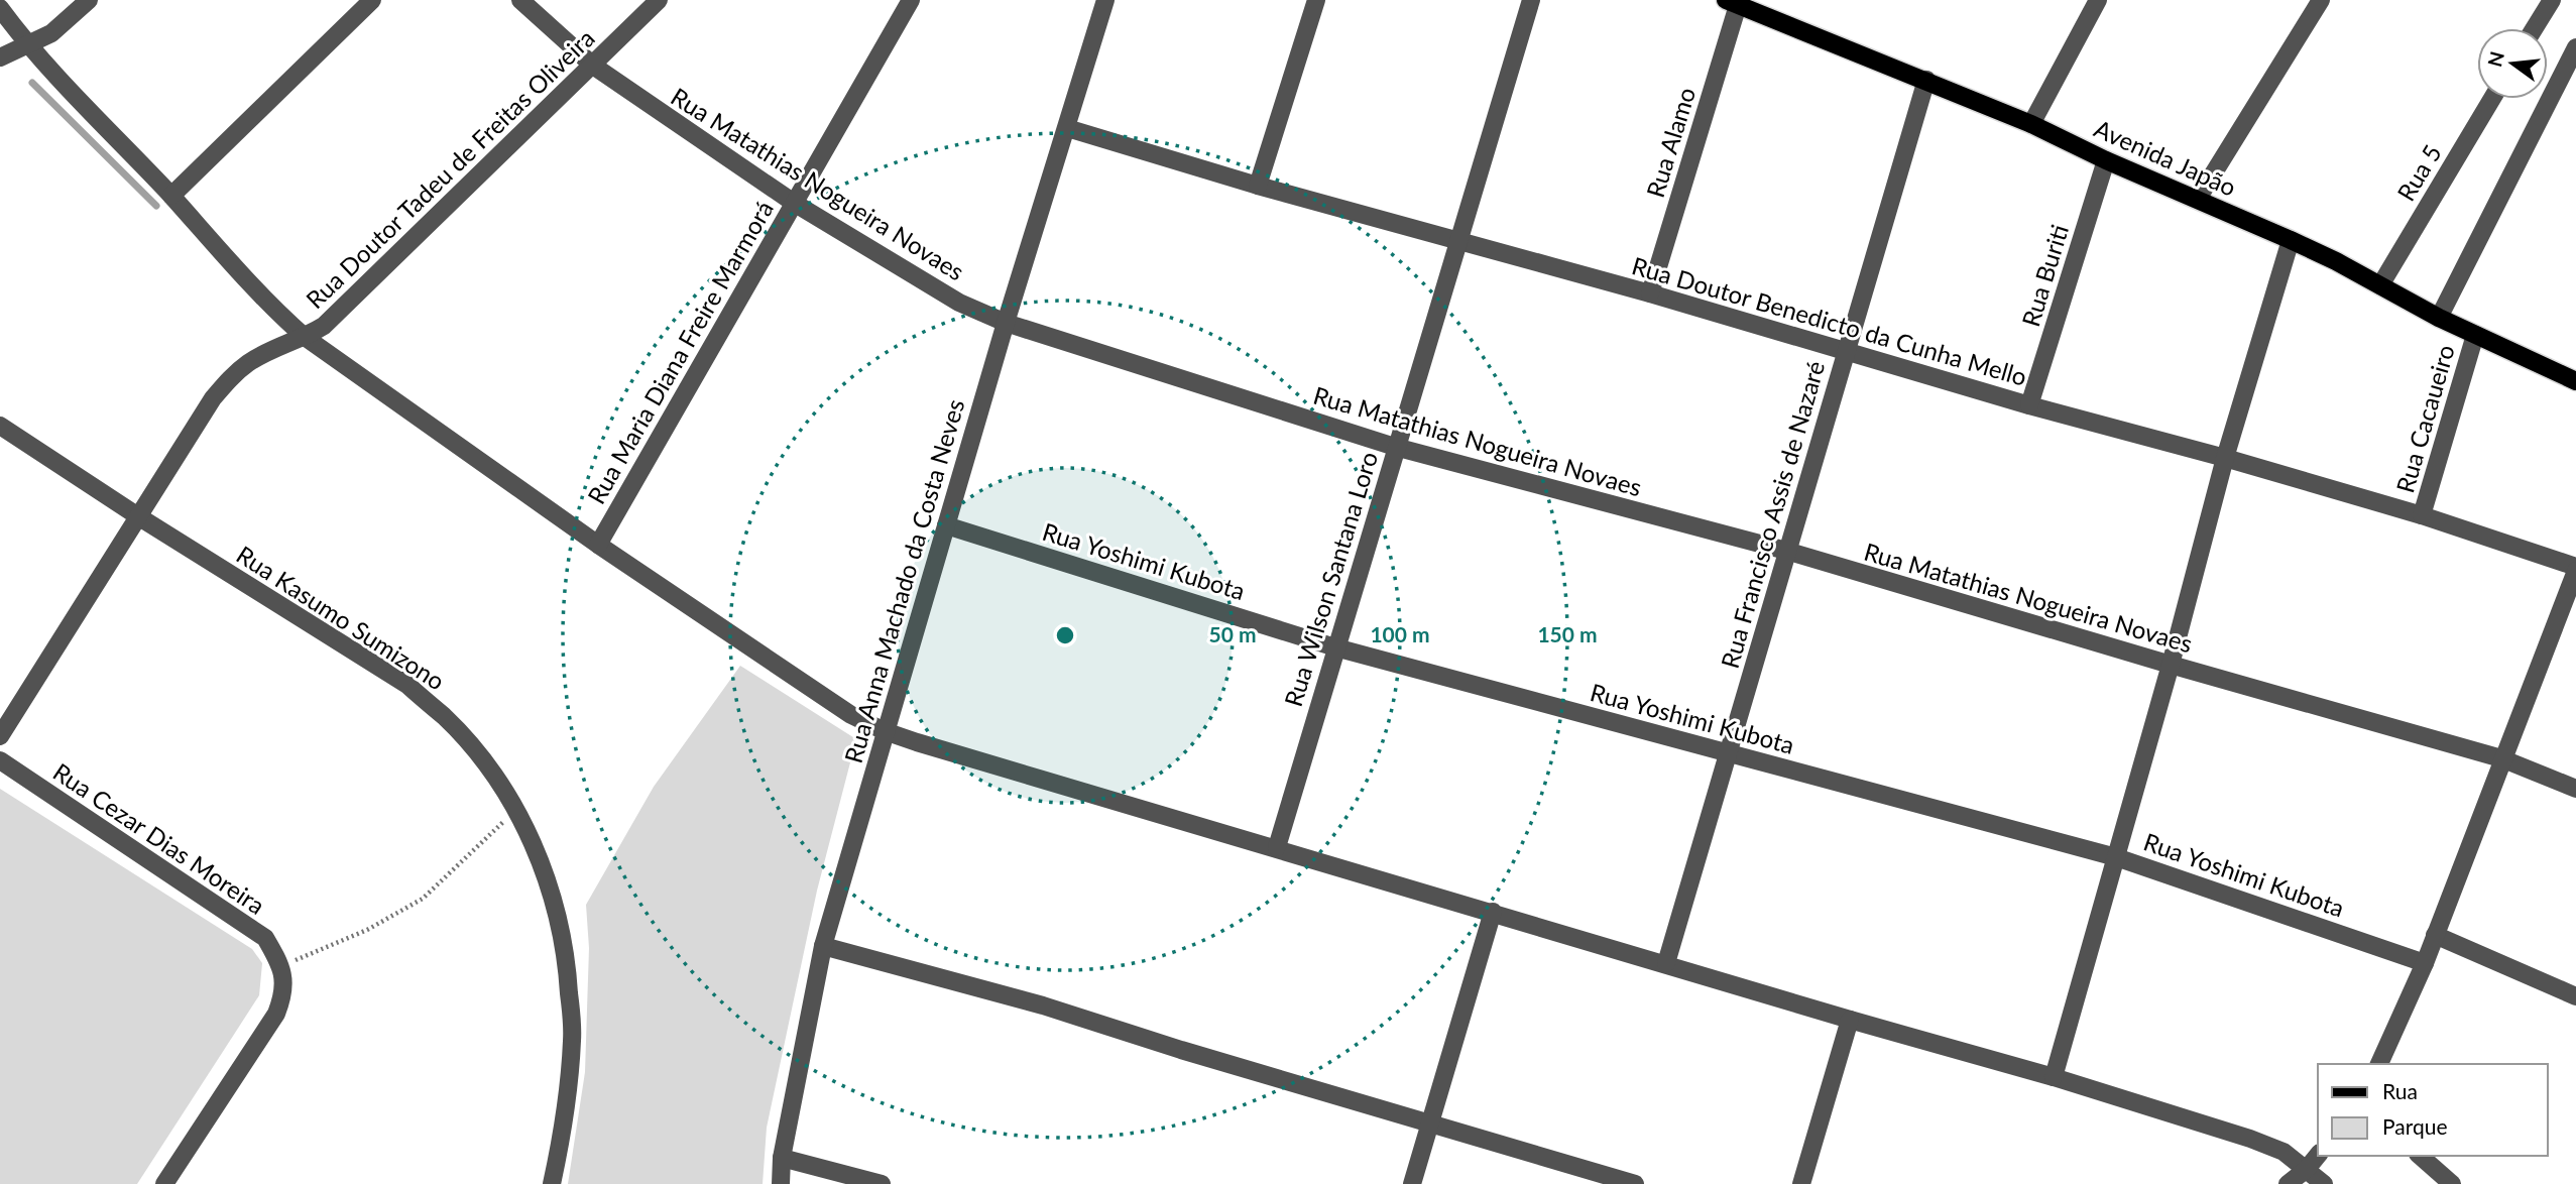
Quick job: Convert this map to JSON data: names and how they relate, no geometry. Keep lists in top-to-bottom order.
{
  "streets": {
    "main road": ["Avenida Japão"],
    "street": [
      "Rua Alamo",
      "Rua Doutor Tadeu de Freitas Oliveira",
      "Rua 5",
      "Rua Matathias Nogueira Novaes",
      "Rua Buriti",
      "Rua Doutor Benedicto da Cunha Mello",
      "Rua Maria Diana Freire Marmorá",
      "Rua Cacaueiro",
      "Rua Francisco Assis de Nazaré",
      "Rua Yoshimi Kubota",
      "Rua Wilson Santana Loro",
      "Rua Anna Machado da Costa Neves",
      "Rua Kasumo Sumizono",
      "Rua Cezar Dias Moreira"
    ]
  },
  "crossings": [
    ["Rua Alamo", "Avenida Japão"],
    ["Rua Alamo", "Rua Doutor Benedicto da Cunha Mello"],
    ["Avenida Japão", "Rua 5"],
    ["Avenida Japão", "Rua Buriti"],
    ["Avenida Japão", "Rua Cacaueiro"],
    ["Avenida Japão", "Rua Francisco Assis de Nazaré"],
    ["Rua Doutor Tadeu de Freitas Oliveira", "Rua Matathias Nogueira Novaes"],
    ["Rua Doutor Tadeu de Freitas Oliveira", "Rua Kasumo Sumizono"],
    ["Rua Matathias Nogueira Novaes", "Rua Maria Diana Freire Marmorá"],
    ["Rua Matathias Nogueira Novaes", "Rua Francisco Assis de Nazaré"],
    ["Rua Matathias Nogueira Novaes", "Rua Wilson Santana Loro"],
    ["Rua Matathias Nogueira Novaes", "Rua Anna Machado da Costa Neves"],
    ["Rua Buriti", "Rua Doutor Benedicto da Cunha Mello"],
    ["Rua Doutor Benedicto da Cunha Mello", "Rua Cacaueiro"],
    ["Rua Doutor Benedicto da Cunha Mello", "Rua Francisco Assis de Nazaré"],
    ["Rua Doutor Benedicto da Cunha Mello", "Rua Wilson Santana Loro"],
    ["Rua Doutor Benedicto da Cunha Mello", "Rua Anna Machado da Costa Neves"],
    ["Rua Francisco Assis de Nazaré", "Rua Yoshimi Kubota"],
    ["Rua Yoshimi Kubota", "Rua Wilson Santana Loro"],
    ["Rua Yoshimi Kubota", "Rua Anna Machado da Costa Neves"]
  ],
  "legend": ["Rua", "Parque"],
  "north": "left",
  "rings": ["50 m", "100 m", "150 m"]
}
